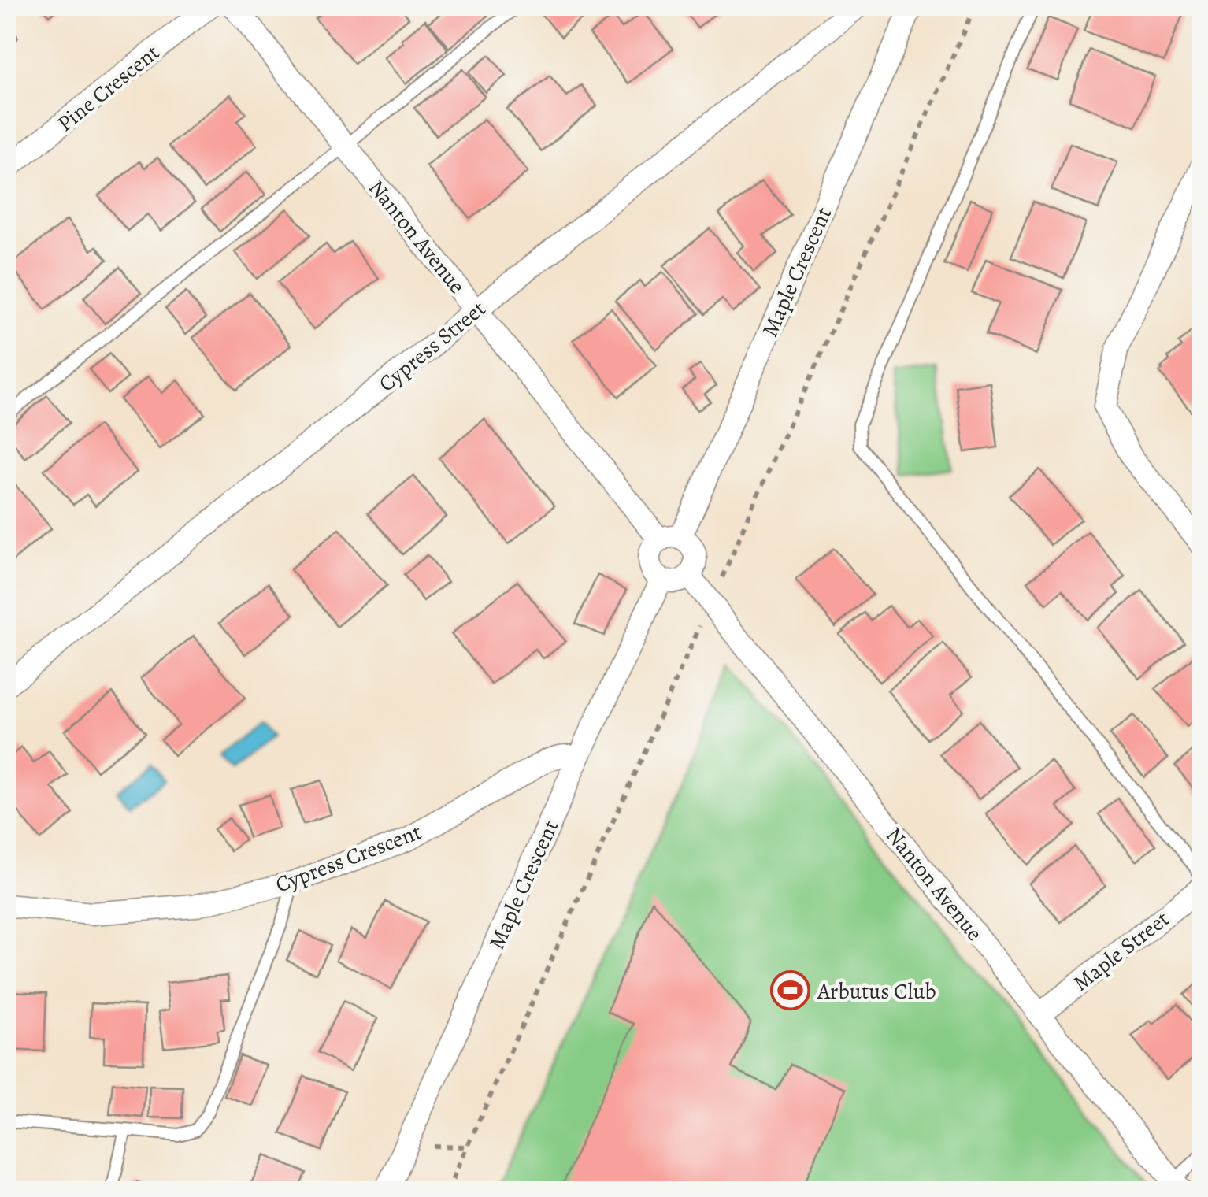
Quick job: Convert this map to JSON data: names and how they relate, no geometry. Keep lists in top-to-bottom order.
{
  "streets": {
    "street": [
      "Pine Crescent",
      "Nanton Avenue",
      "Maple Crescent",
      "Cypress Street",
      "Cypress Crescent",
      "Maple Street"
    ]
  },
  "crossings": [
    ["Nanton Avenue", "Maple Crescent"],
    ["Nanton Avenue", "Cypress Street"],
    ["Nanton Avenue", "Maple Street"],
    ["Maple Crescent", "Cypress Crescent"]
  ],
  "places": {
    "sports": ["Arbutus Club"]
  }
}
